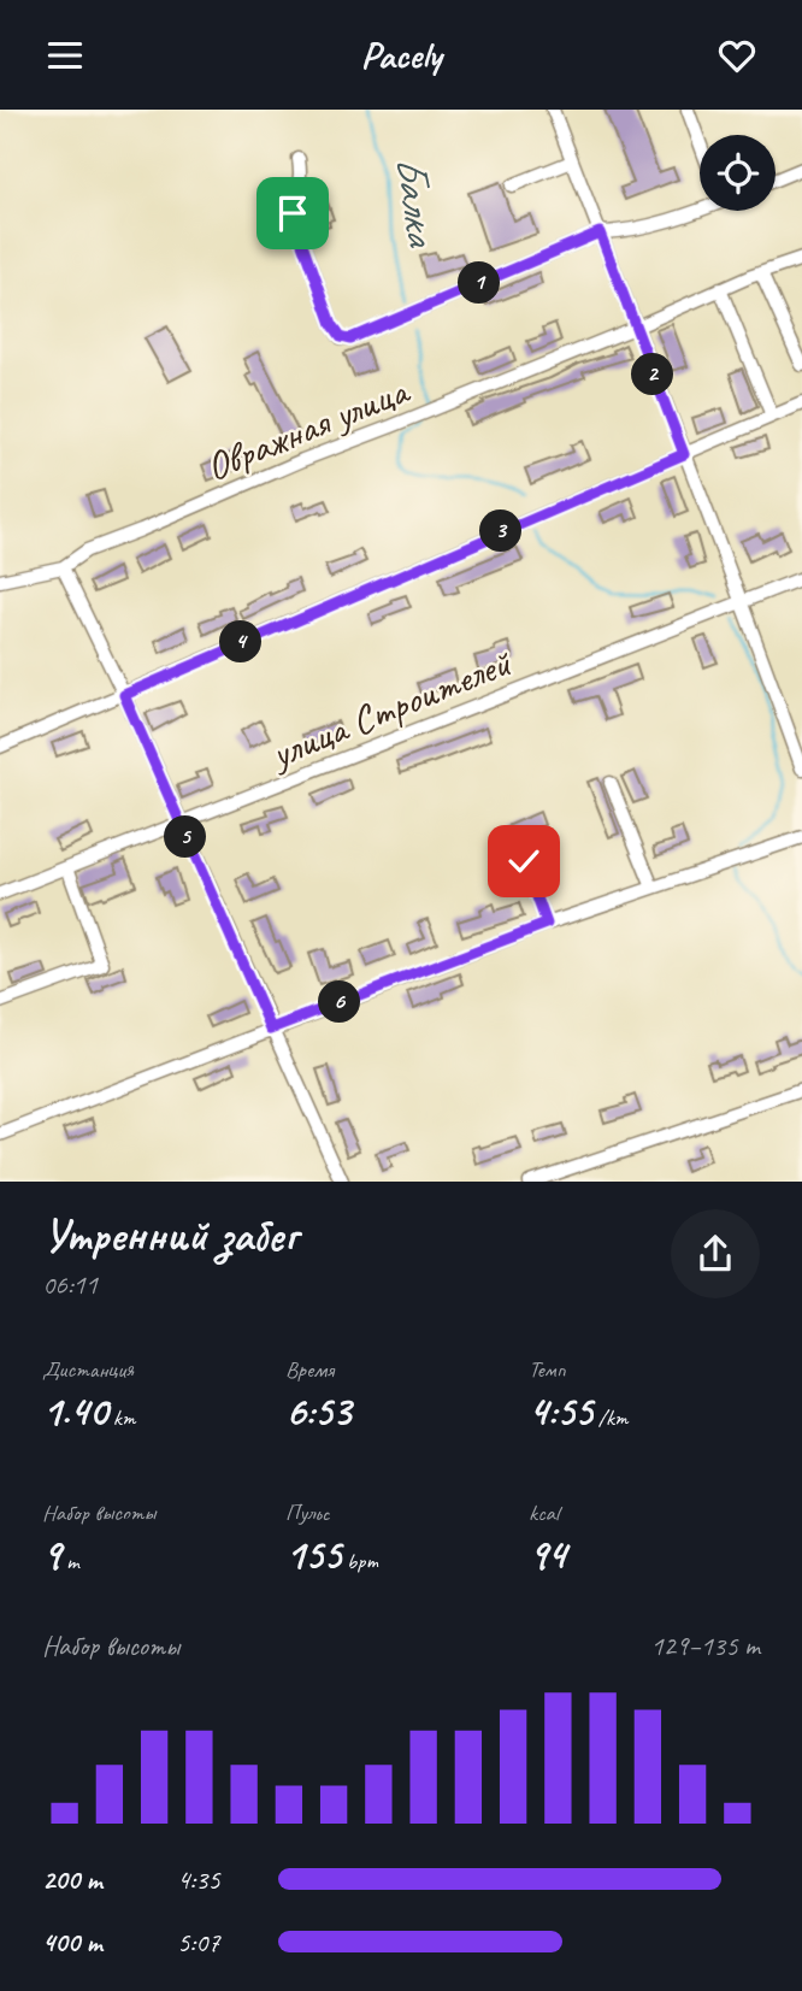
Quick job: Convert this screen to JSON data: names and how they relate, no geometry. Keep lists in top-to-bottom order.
{
  "streets": {
    "street": ["Овражная улица", "улица Строителей"]
  },
  "water": ["Балка"],
  "page": {
    "header": "Pacely",
    "pins": [
      "1",
      "2",
      "3",
      "4",
      "5",
      "6"
    ],
    "heading": ["Утренний забег", "06:11"],
    "stats": [
      ["Дистанция", "1.40 km"],
      ["Время", "6:53"],
      ["Темп", "4:55 /km"],
      ["Набор высоты", "9 m"],
      ["Пульс", "155 bpm"],
      ["kcal", "94"]
    ],
    "chart": ["Набор высоты", "129–135 m"],
    "list": [
      {
        "name": "200 m",
        "note": "4:35"
      },
      {
        "name": "400 m",
        "note": "5:07"
      }
    ]
  }
}
